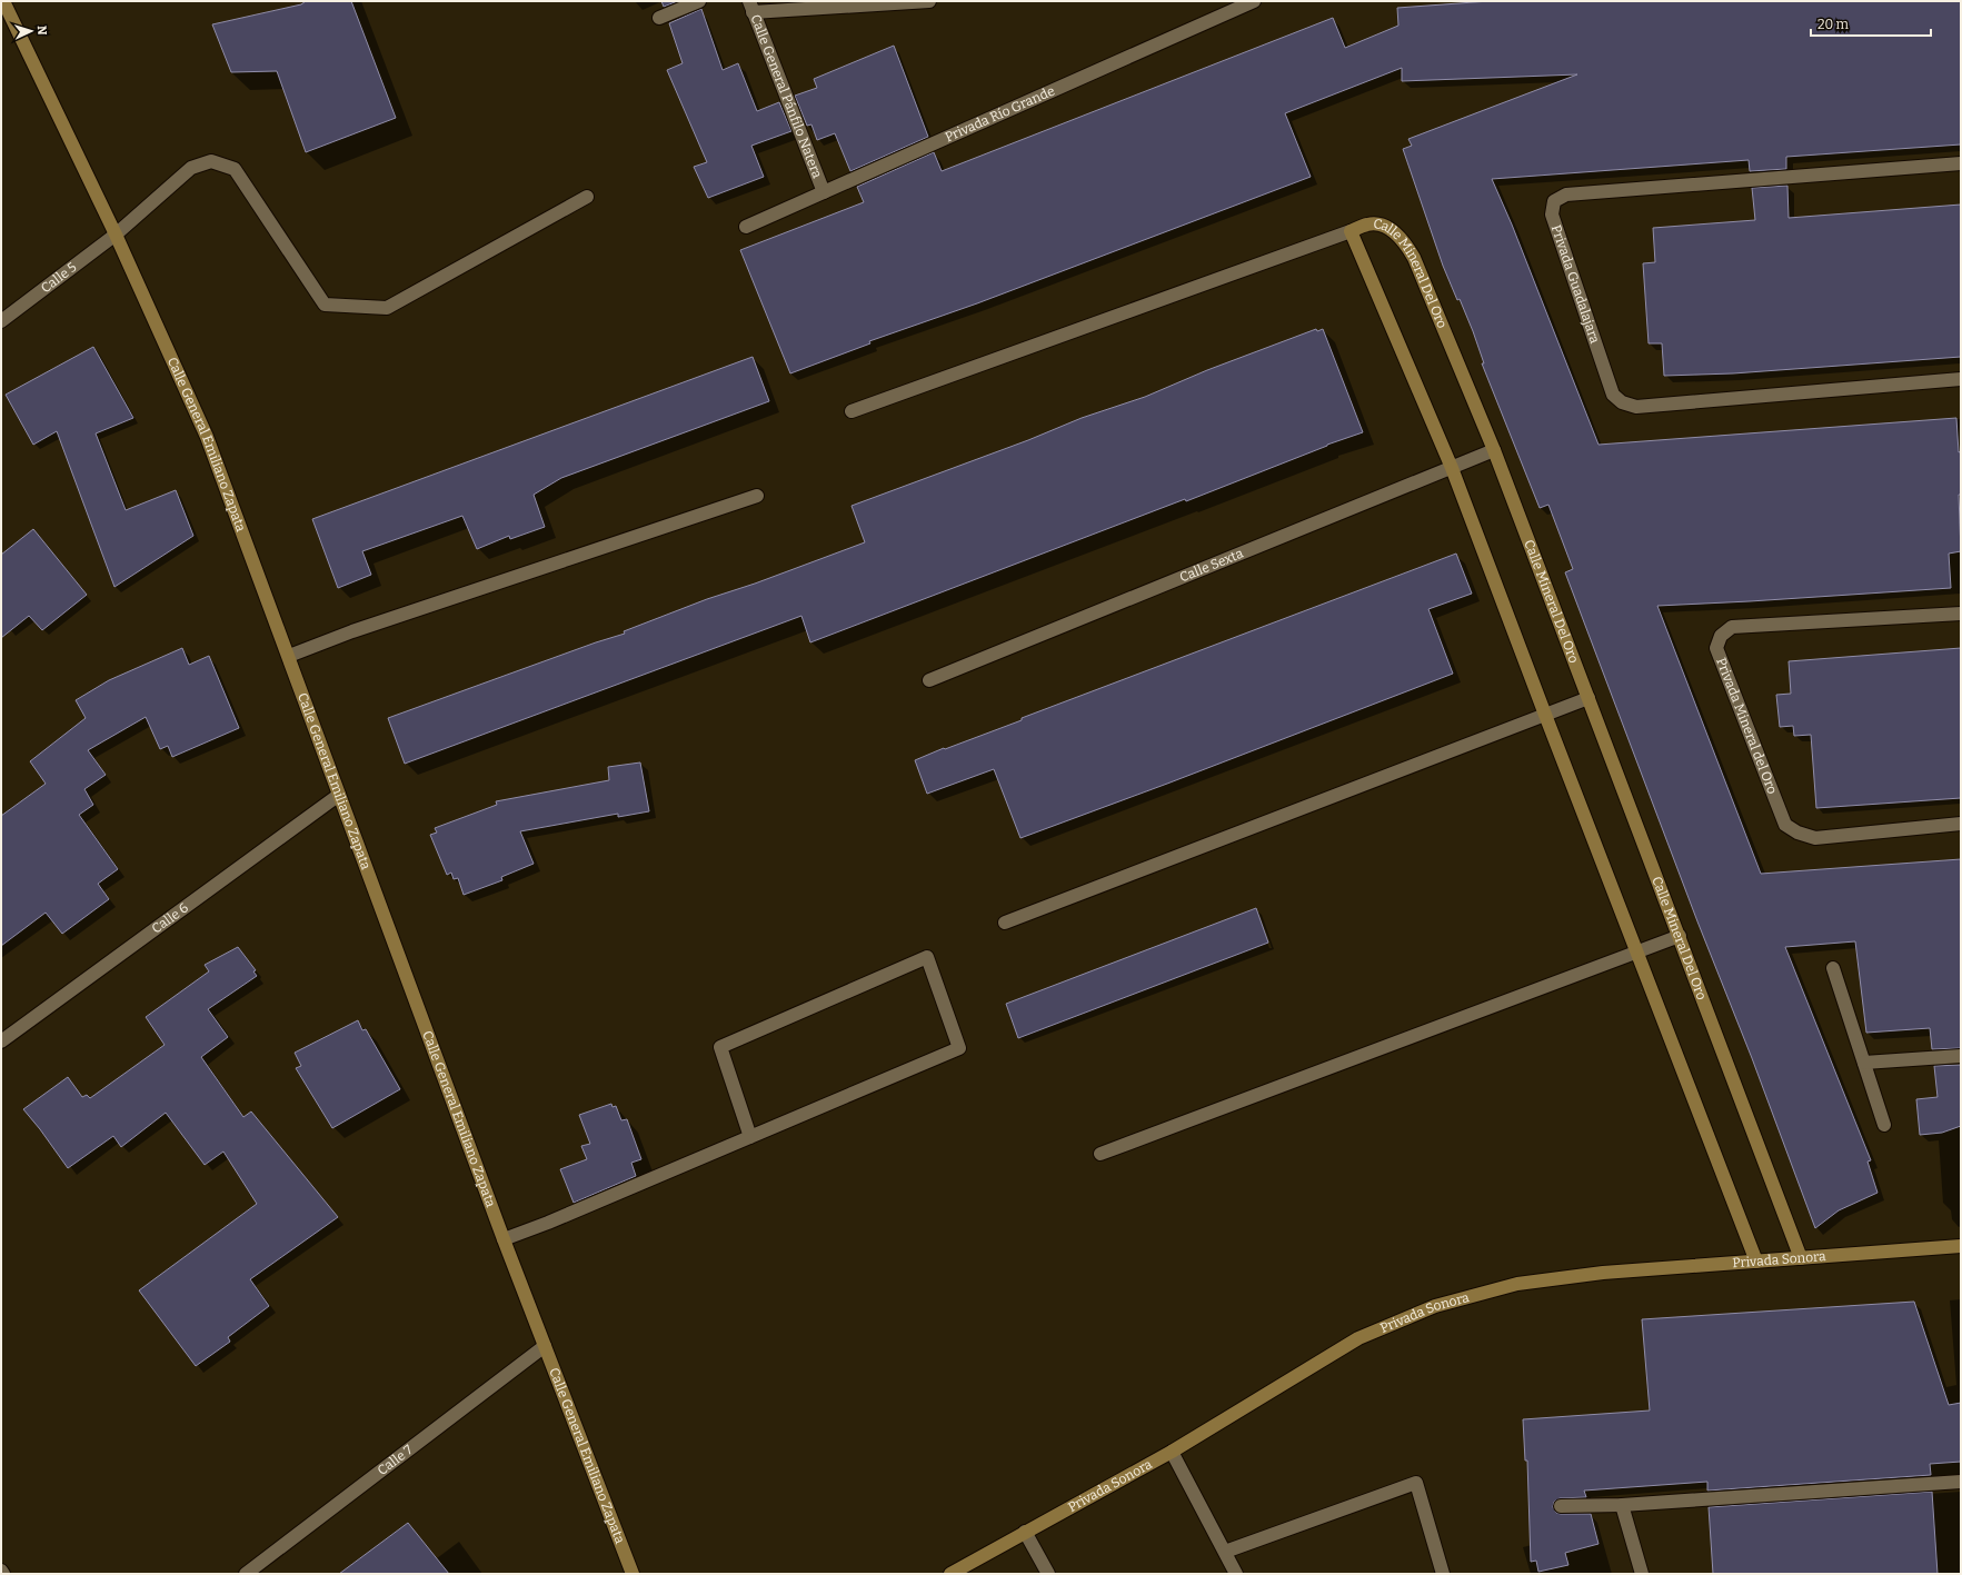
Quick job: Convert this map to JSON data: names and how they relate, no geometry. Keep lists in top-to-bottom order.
{
  "streets": {
    "street": [
      "Calle General Pánfilo Natera",
      "Privada Río Grande",
      "Calle 5",
      "Calle Mineral Del Oro",
      "Privada Guadalajara",
      "Calle General Emiliano Zapata",
      "Calle Sexta",
      "Privada Mineral del Oro",
      "Calle 6",
      "Privada Sonora",
      "Calle 7"
    ]
  },
  "crossings": [
    ["Calle General Pánfilo Natera", "Privada Río Grande"],
    ["Calle 5", "Calle General Emiliano Zapata"],
    ["Calle Mineral Del Oro", "Calle Sexta"],
    ["Calle Mineral Del Oro", "Privada Sonora"],
    ["Calle General Emiliano Zapata", "Calle 6"],
    ["Calle General Emiliano Zapata", "Calle 7"]
  ],
  "scale_bar": "20 m",
  "north": "right"
}
